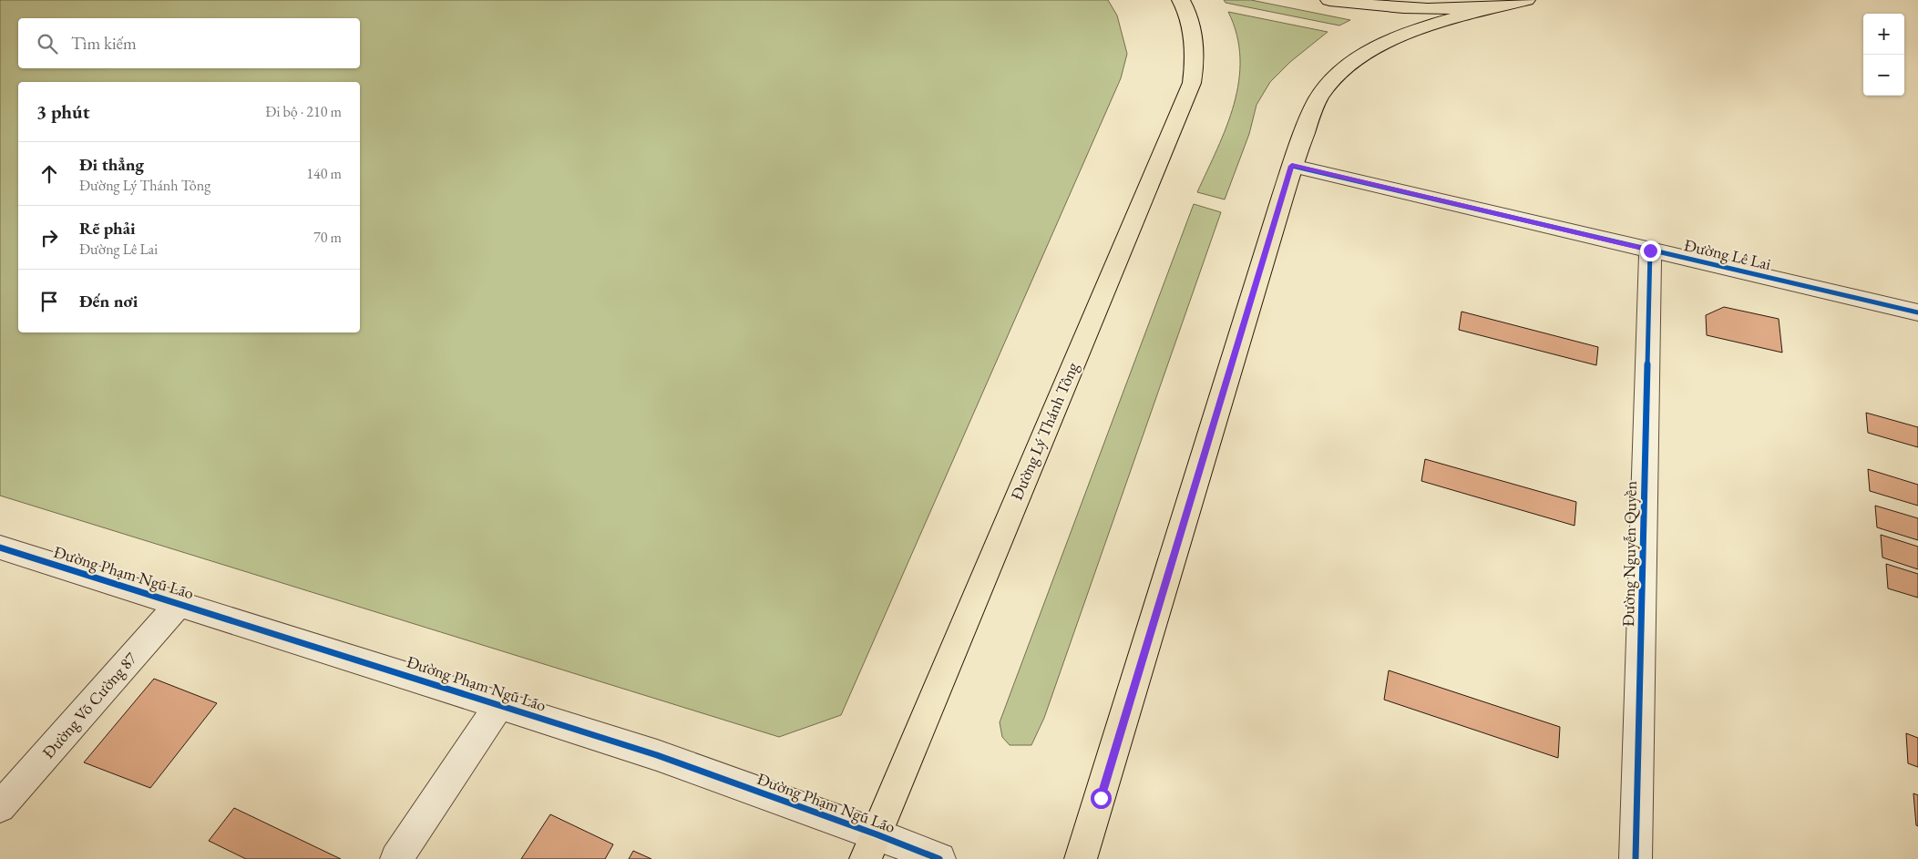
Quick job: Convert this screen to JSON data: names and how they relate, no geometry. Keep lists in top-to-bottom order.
{
  "streets": {
    "main road": ["Đường Lý Thánh Tông"],
    "street": [
      "Đường Lê Lai",
      "Đường Nguyễn Quyền",
      "Đường Phạm Ngũ Lão",
      "Đường Võ Cường 87"
    ]
  },
  "crossings": [
    ["Đường Lê Lai", "Đường Nguyễn Quyền"],
    ["Đường Lý Thánh Tông", "Đường Phạm Ngũ Lão"],
    ["Đường Phạm Ngũ Lão", "Đường Võ Cường 87"]
  ],
  "page": {
    "map_buttons": ["+", "−"],
    "search": "Tìm kiếm",
    "heading": ["3 phút", "Đi bộ · 210 m"],
    "list": [
      ["Đi thẳng", "Đường Lý Thánh Tông", "140 m"],
      ["Rẽ phải", "Đường Lê Lai", "70 m"],
      "Đến nơi"
    ]
  }
}
